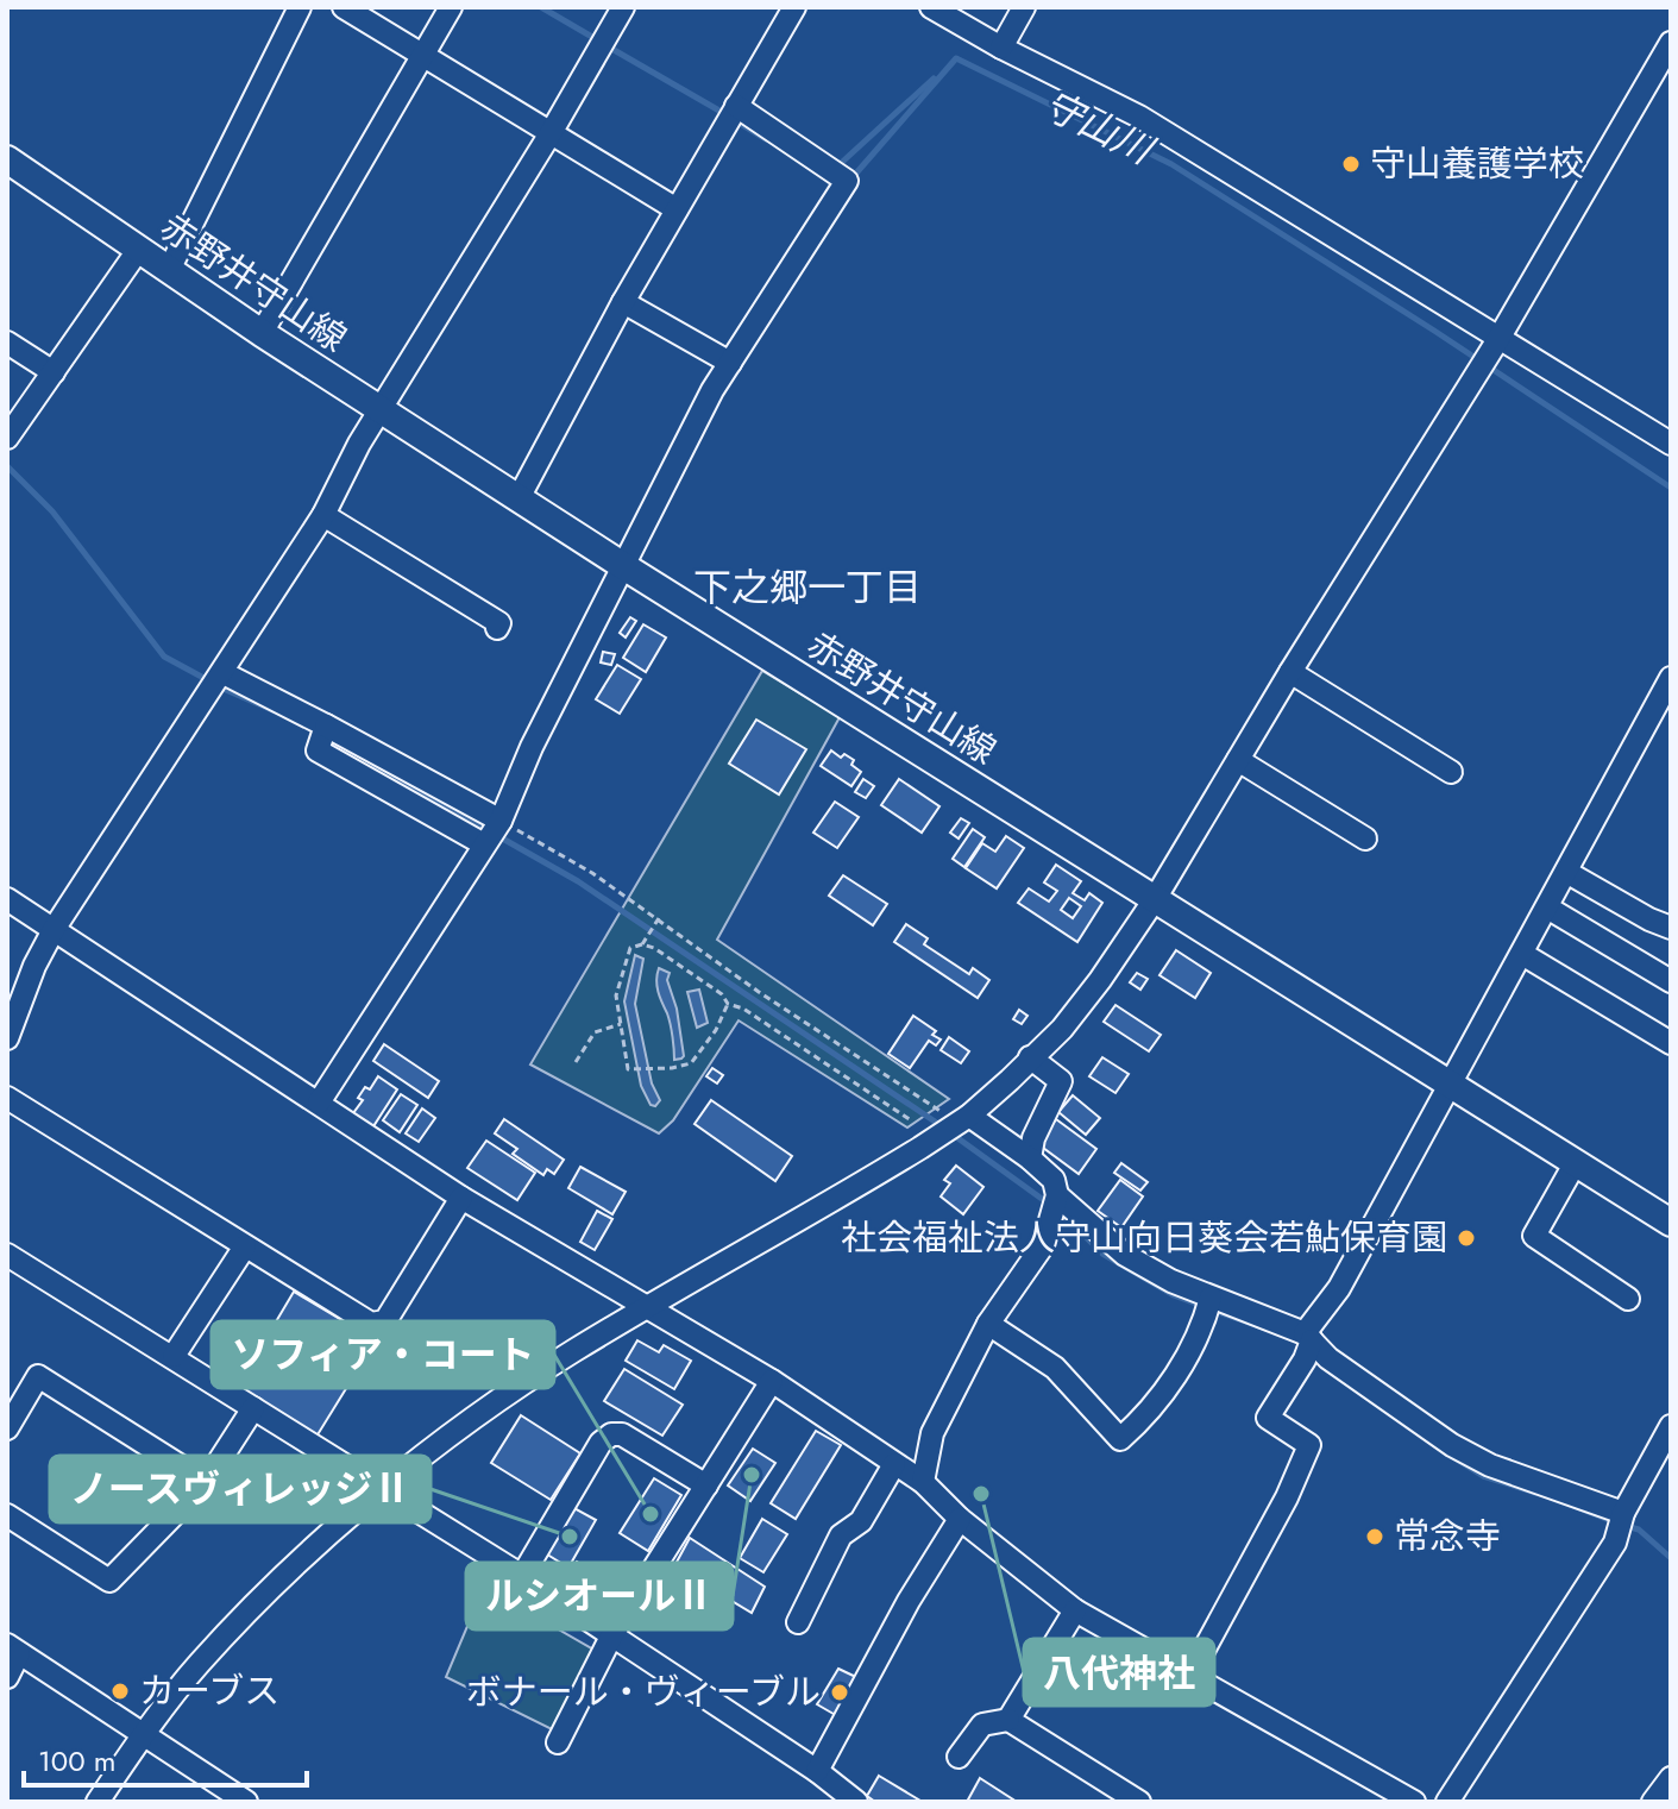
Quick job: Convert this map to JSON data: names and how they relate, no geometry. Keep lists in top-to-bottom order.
{
  "streets": {
    "main road": ["赤野井守山線"]
  },
  "districts": ["下之郷一丁目"],
  "water": ["守山川"],
  "places": [
    "守山養護学校",
    "社会福祉法人守山向日葵会若鮎保育園",
    "ルシオールⅡ",
    "八代神社",
    "ソフィア・コート",
    "ノースヴィレッジⅡ",
    "常念寺",
    "カーブス",
    "ボナール・ヴィーブル"
  ],
  "scale_bar": "100 m"
}
